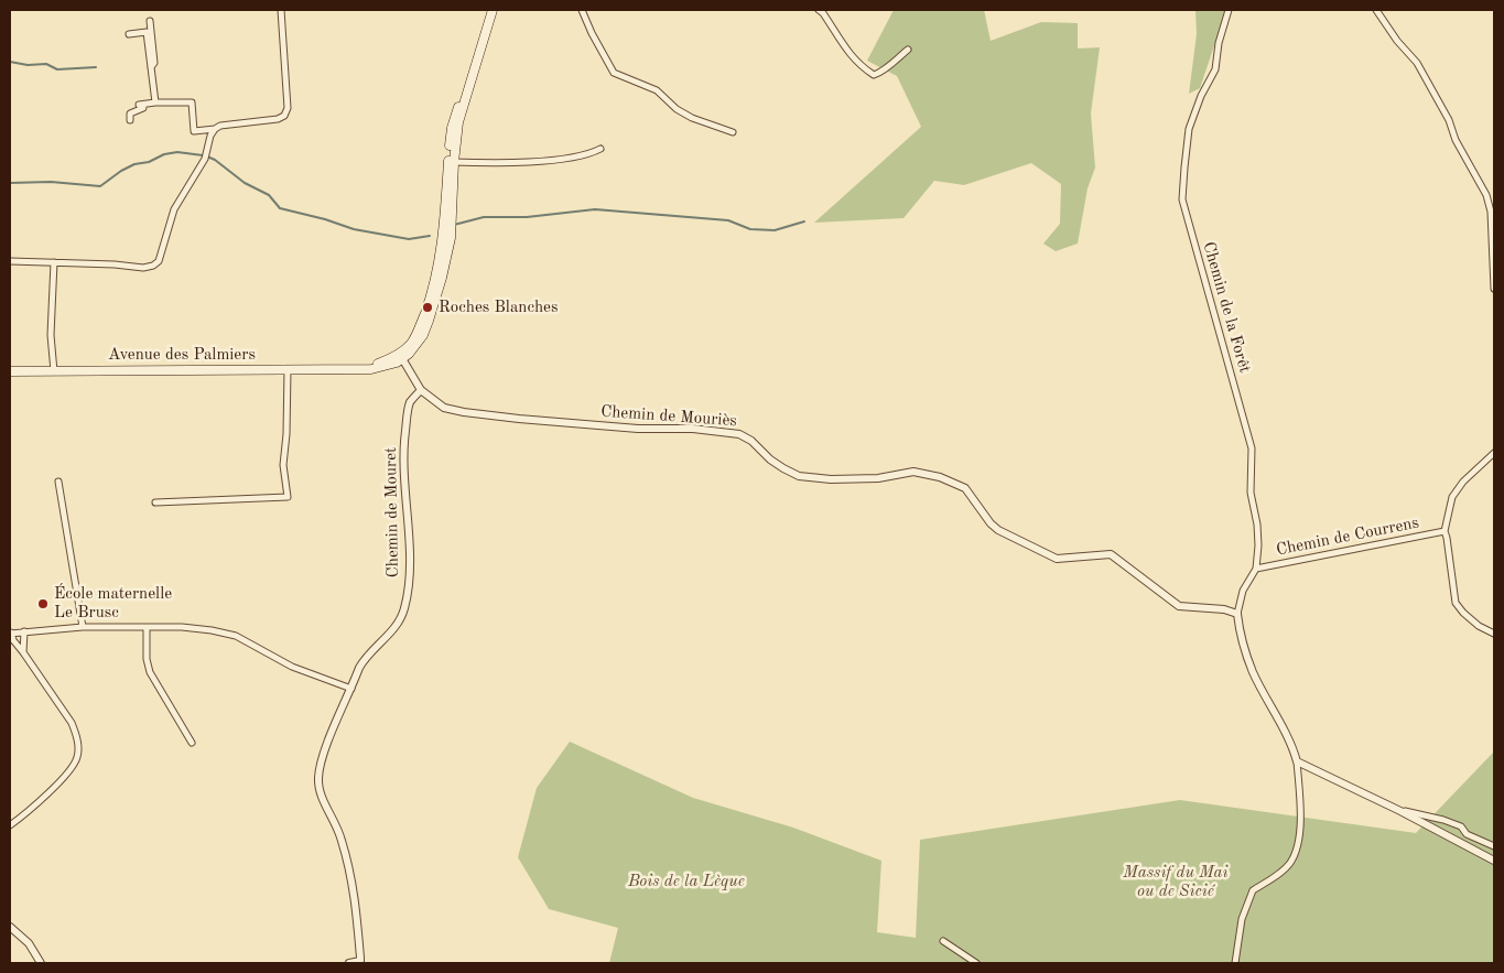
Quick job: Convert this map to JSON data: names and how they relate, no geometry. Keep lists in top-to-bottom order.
{
  "streets": {
    "main road": ["Avenue des Palmiers"],
    "street": [
      "Chemin de la Forêt",
      "Chemin de Mouriès",
      "Chemin de Mouret",
      "Chemin de Courrens"
    ]
  },
  "crossings": [
    ["Chemin de la Forêt", "Chemin de Mouriès"],
    ["Chemin de la Forêt", "Chemin de Courrens"],
    ["Avenue des Palmiers", "Chemin de Mouriès"],
    ["Chemin de Mouriès", "Chemin de Mouret"]
  ],
  "parks": ["Massif du Mai ou de Sicié", "Bois de la Lèque"],
  "places": ["Roches Blanches", "École maternelle Le Brusc"]
}
